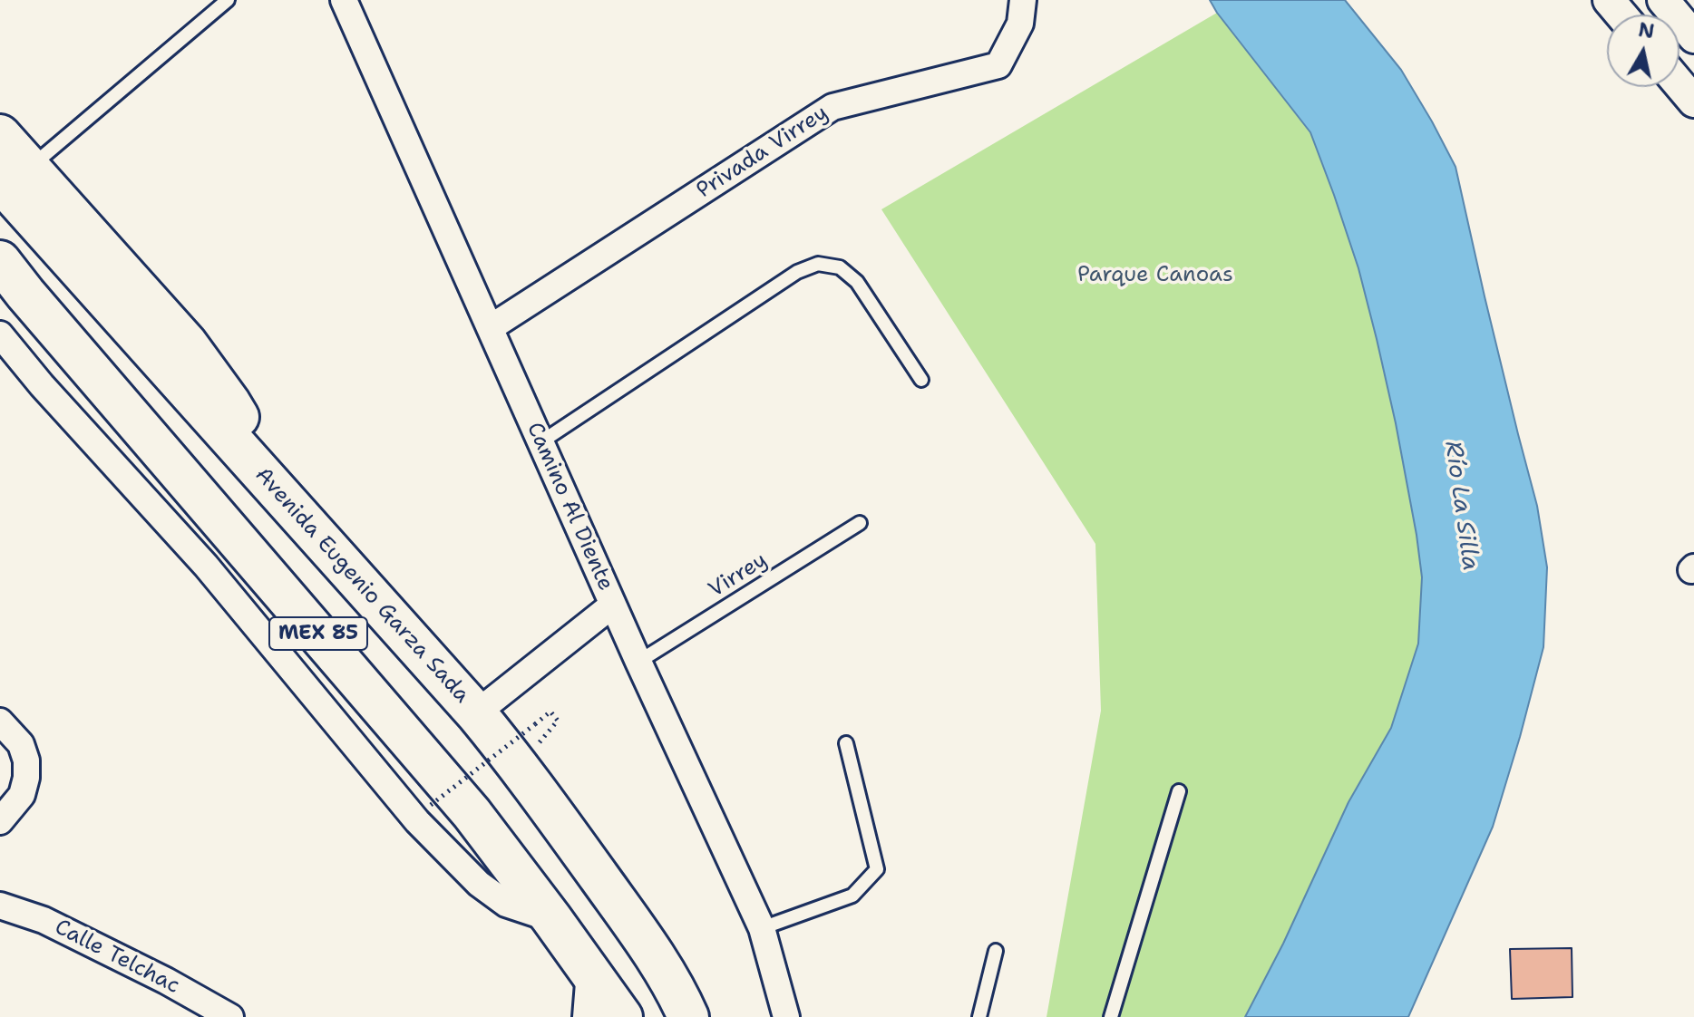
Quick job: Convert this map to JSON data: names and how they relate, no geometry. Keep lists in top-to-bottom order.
{
  "streets": {
    "highway": ["Avenida Eugenio Garza Sada", "MEX 85"],
    "street": ["Privada Virrey", "Camino Al Diente", "Calle Telchac"],
    "lane": ["Virrey"]
  },
  "crossings": [
    ["Privada Virrey", "Camino Al Diente"],
    ["Camino Al Diente", "Virrey"]
  ],
  "water": ["Río La Silla"],
  "parks": ["Parque Canoas"],
  "north": "top"
}
